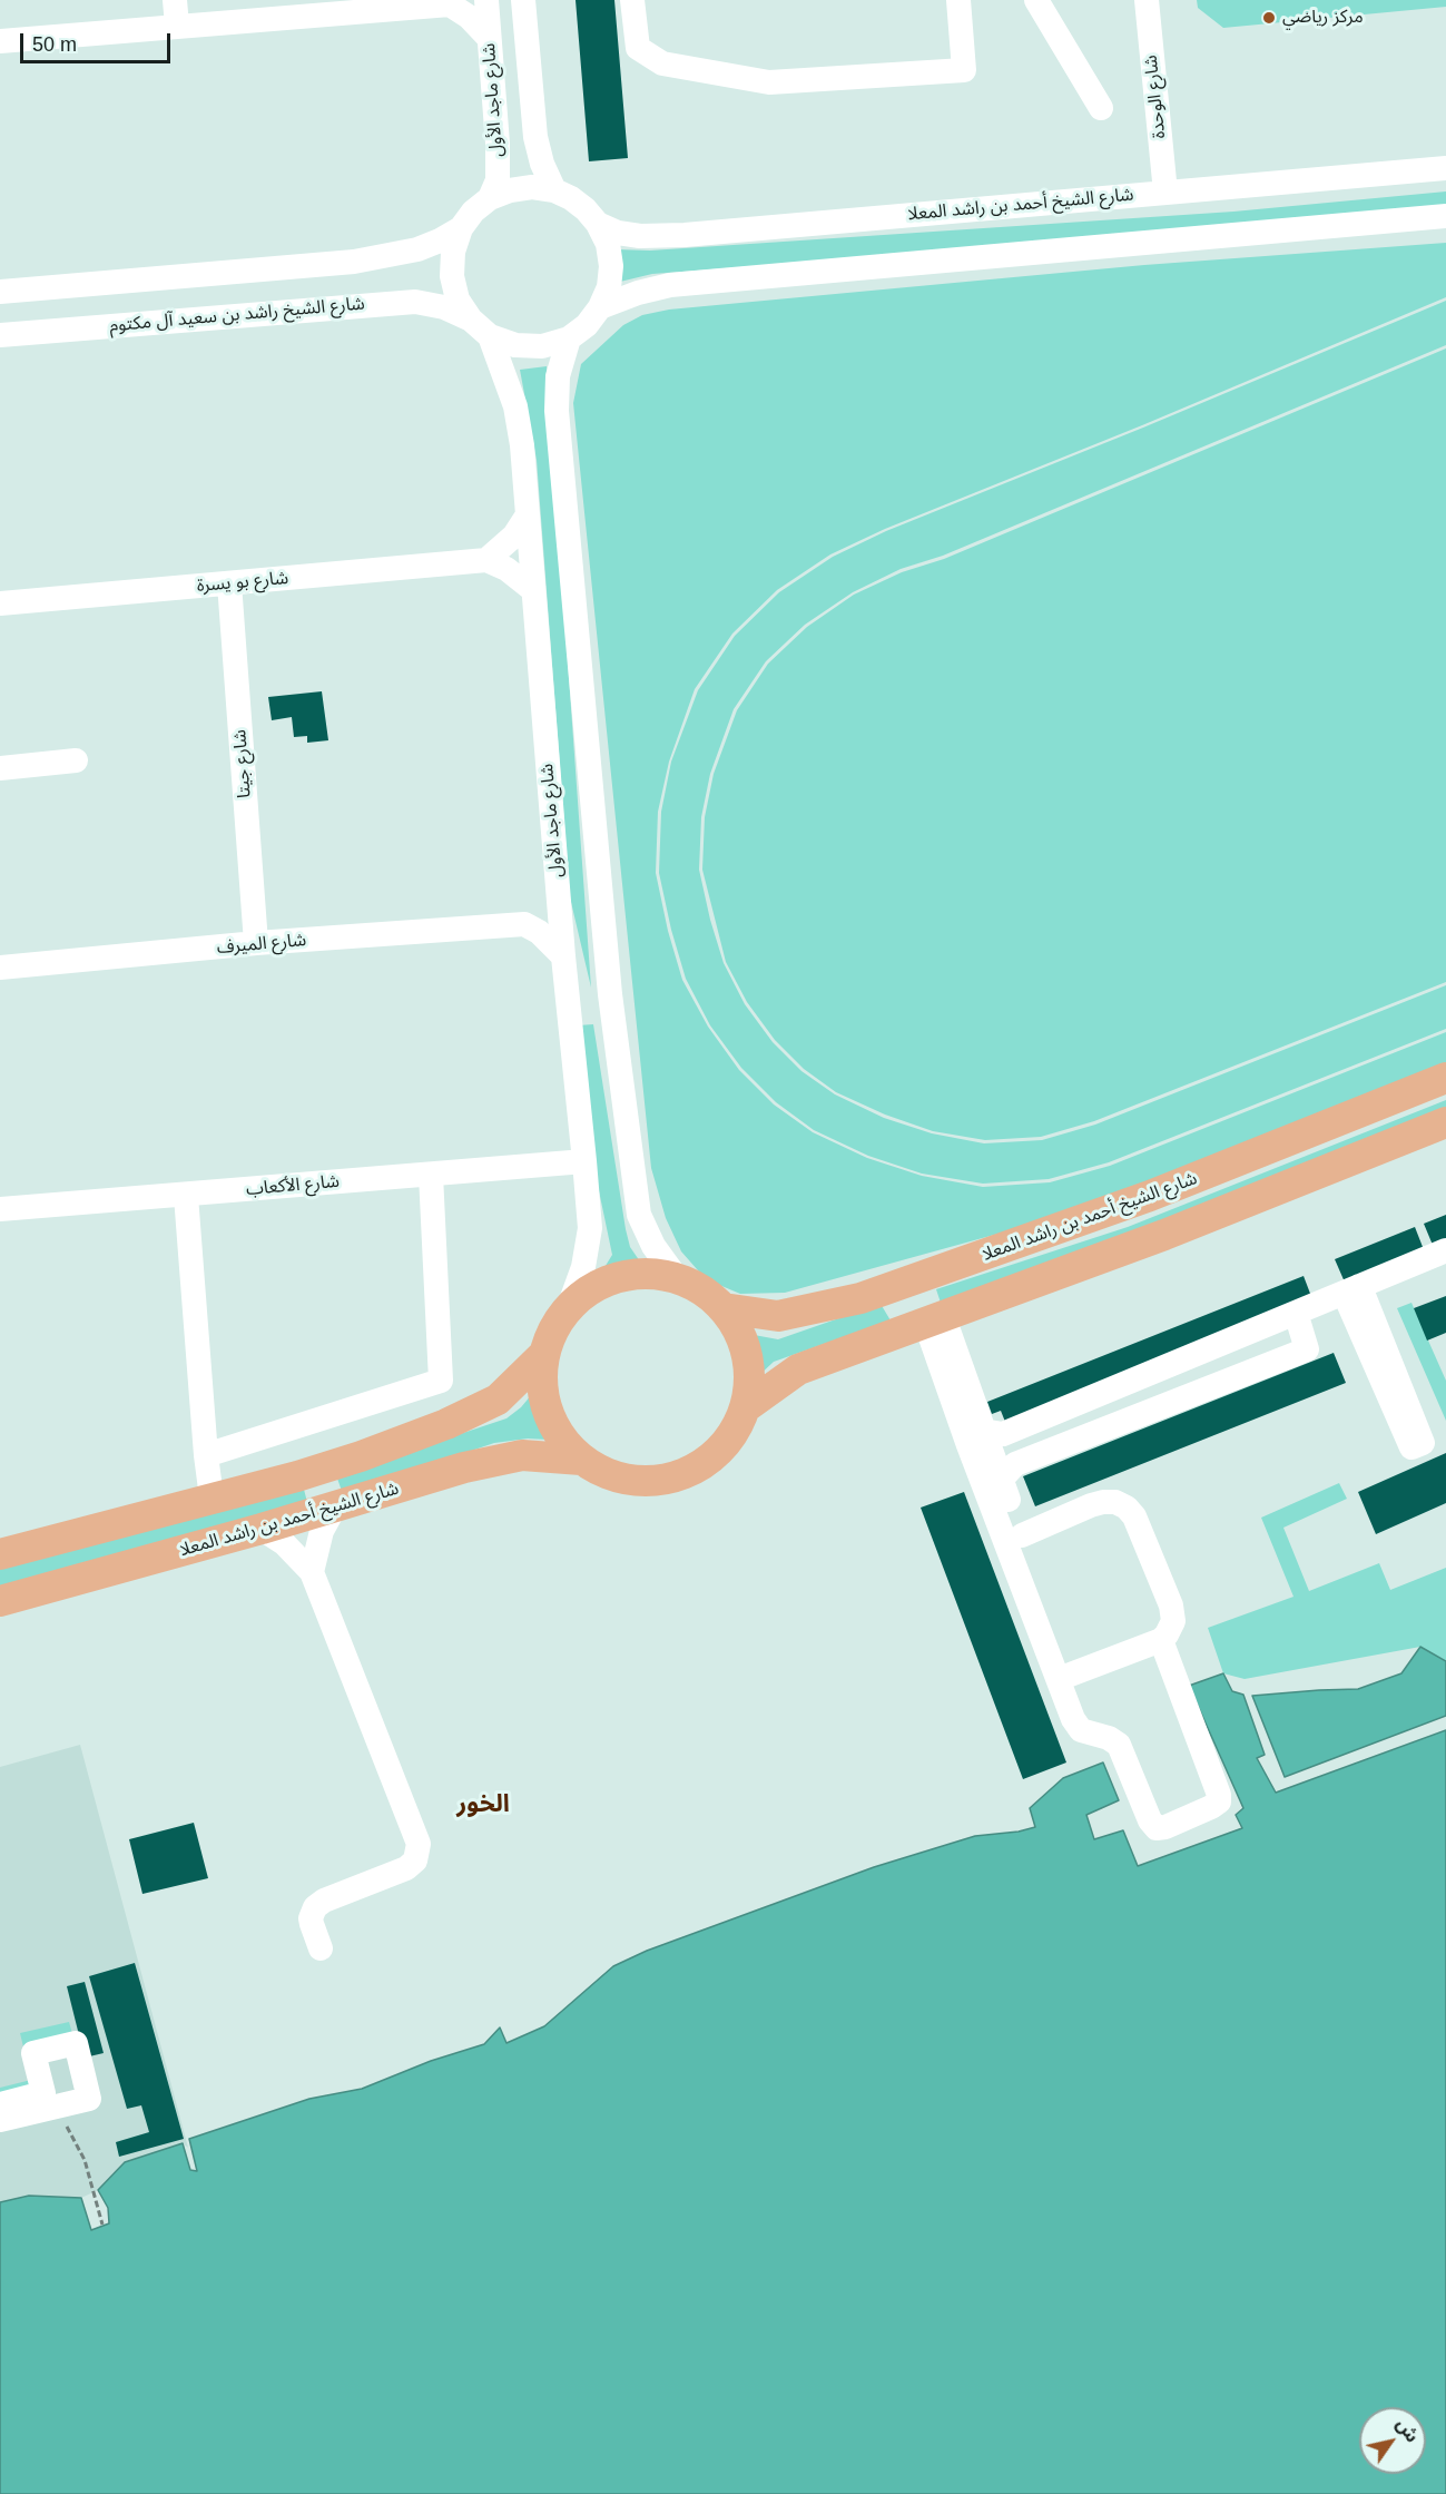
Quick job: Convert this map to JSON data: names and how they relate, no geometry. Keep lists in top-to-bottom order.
{
  "streets": {
    "main road": ["شارع الشيخ أحمد بن راشد المعلا"],
    "street": [
      "شارع الوحدة",
      "شارع ماجد الأول",
      "شارع الشيخ راشد بن سعيد آل مكتوم",
      "شارع بو يسرة",
      "شارع جيتا",
      "شارع الميرف",
      "شارع الأكعاب"
    ]
  },
  "crossings": [
    ["شارع الوحدة", "شارع الشيخ أحمد بن راشد المعلا"],
    ["شارع ماجد الأول", "شارع الشيخ أحمد بن راشد المعلا"],
    ["شارع ماجد الأول", "شارع الشيخ راشد بن سعيد آل مكتوم"],
    ["شارع ماجد الأول", "شارع الأكعاب"],
    ["شارع الشيخ أحمد بن راشد المعلا", "شارع الشيخ راشد بن سعيد آل مكتوم"],
    ["شارع بو يسرة", "شارع جيتا"],
    ["شارع جيتا", "شارع الميرف"]
  ],
  "districts": ["الخور"],
  "places": ["مركز رياضي"],
  "scale_bar": "50 m",
  "north": "top right"
}
